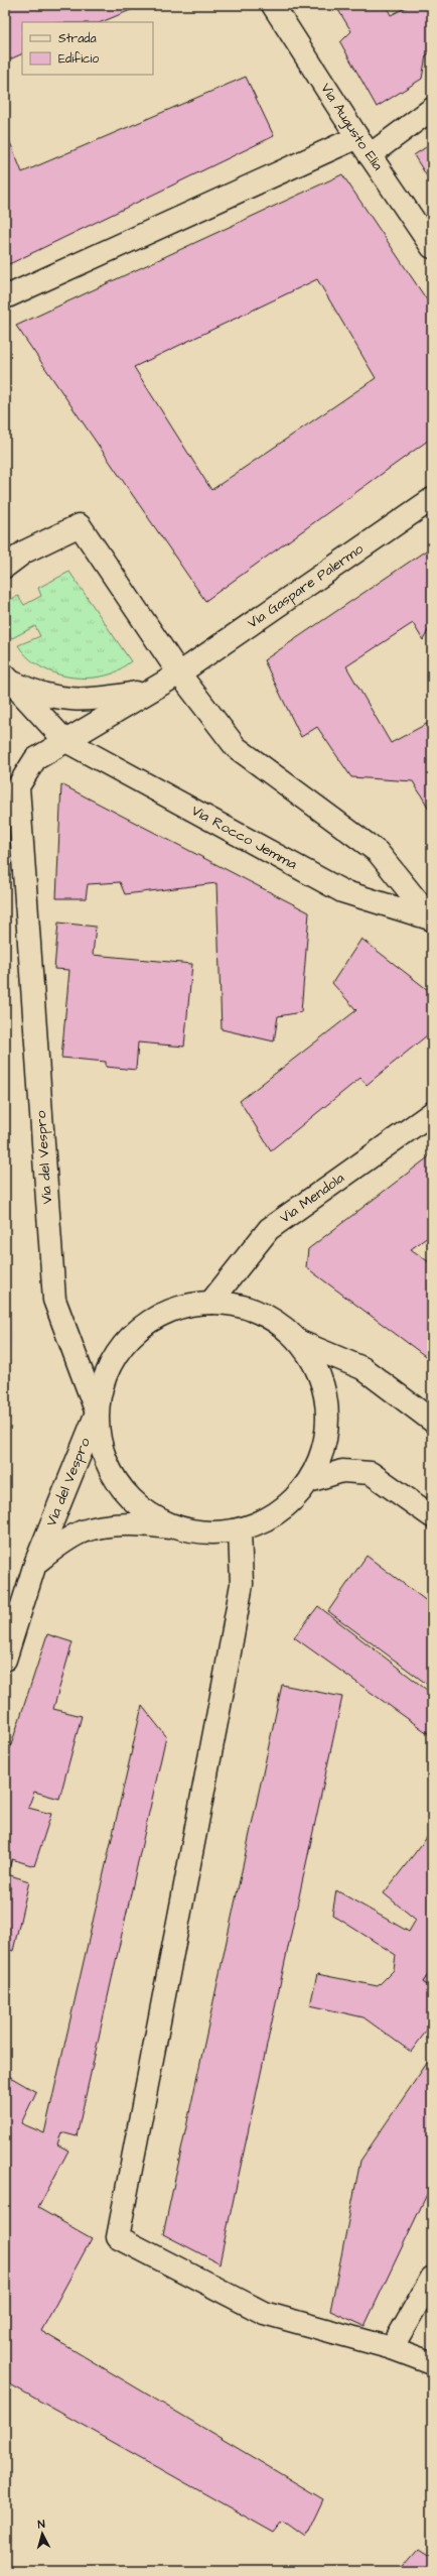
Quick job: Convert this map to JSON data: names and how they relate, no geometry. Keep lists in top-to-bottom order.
{
  "streets": {
    "street": [
      "Via Augusto Elia",
      "Via Gaspare Palermo",
      "Via Rocco Jemma",
      "Via del Vespro",
      "Via Mendola"
    ]
  },
  "crossings": [
    ["Via Gaspare Palermo", "Via Rocco Jemma"],
    ["Via Gaspare Palermo", "Via del Vespro"],
    ["Via Rocco Jemma", "Via del Vespro"]
  ],
  "legend": ["Strada", "Edificio"],
  "north": "top"
}
